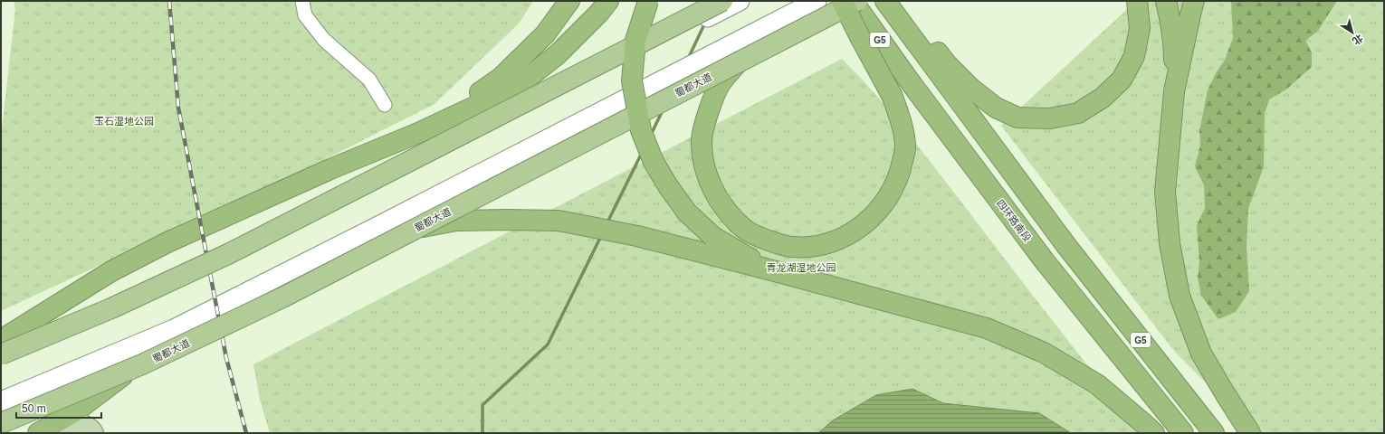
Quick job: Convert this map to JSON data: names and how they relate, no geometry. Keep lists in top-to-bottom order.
{
  "streets": {
    "highway": ["G5", "蜀都大道", "四环路南段"]
  },
  "parks": ["玉石湿地公园", "青龙湖湿地公园"],
  "scale_bar": "50 m",
  "north": "bottom right"
}
